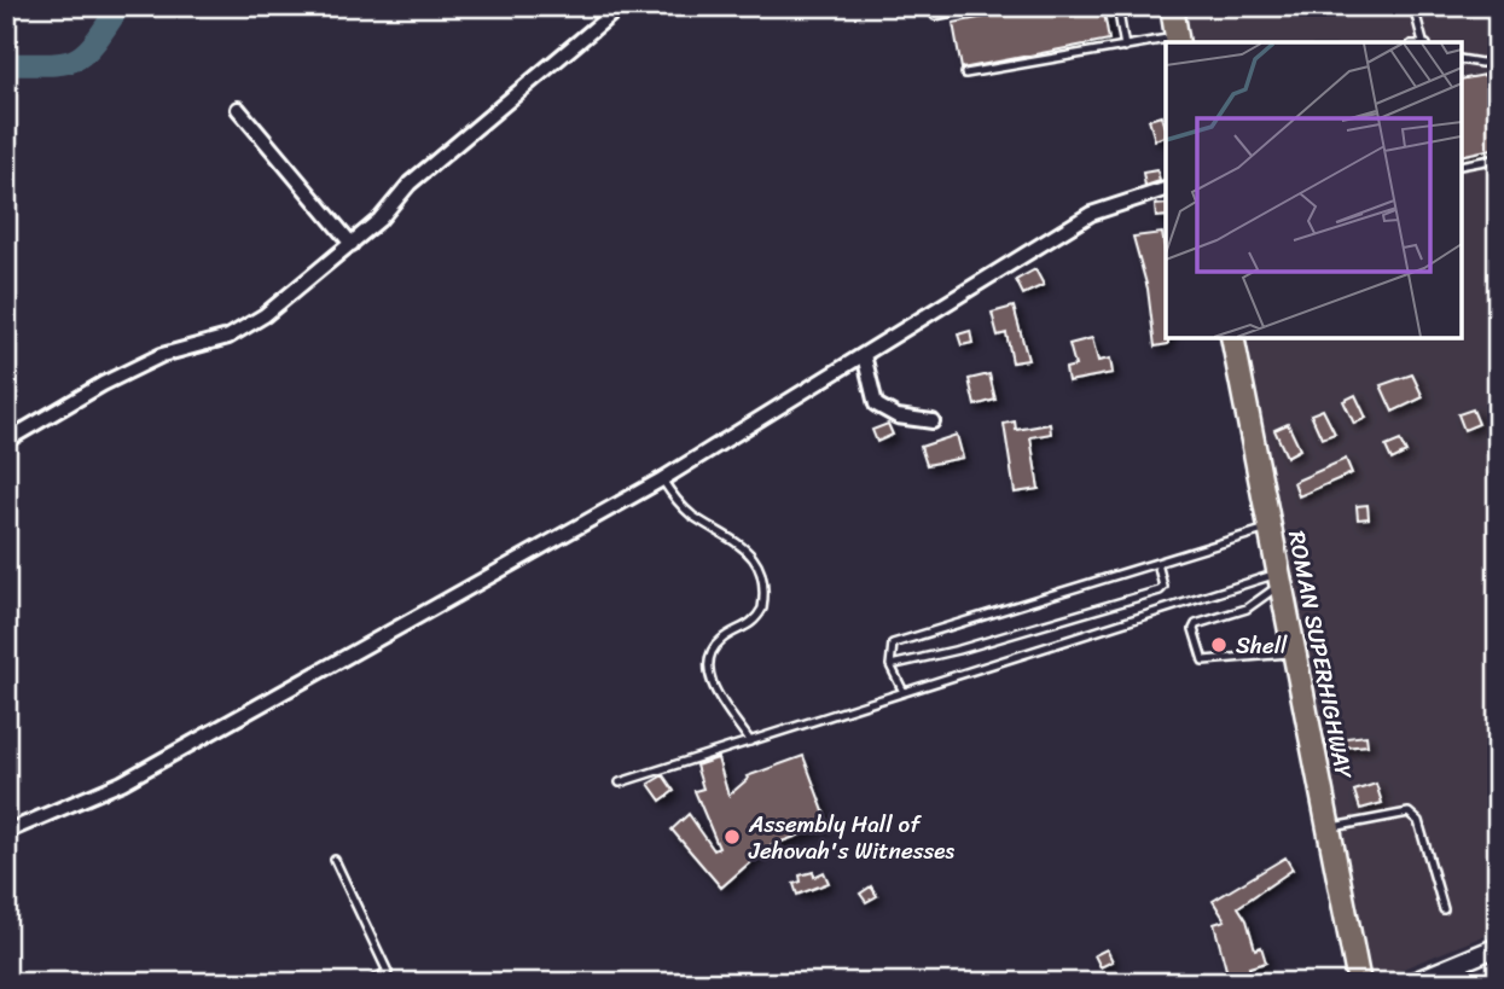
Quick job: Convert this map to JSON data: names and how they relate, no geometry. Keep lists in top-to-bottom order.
{
  "streets": {
    "main road": ["ROMAN SUPERHIGHWAY"]
  },
  "places": ["Shell", "Assembly Hall of Jehovah's Witnesses"]
}
